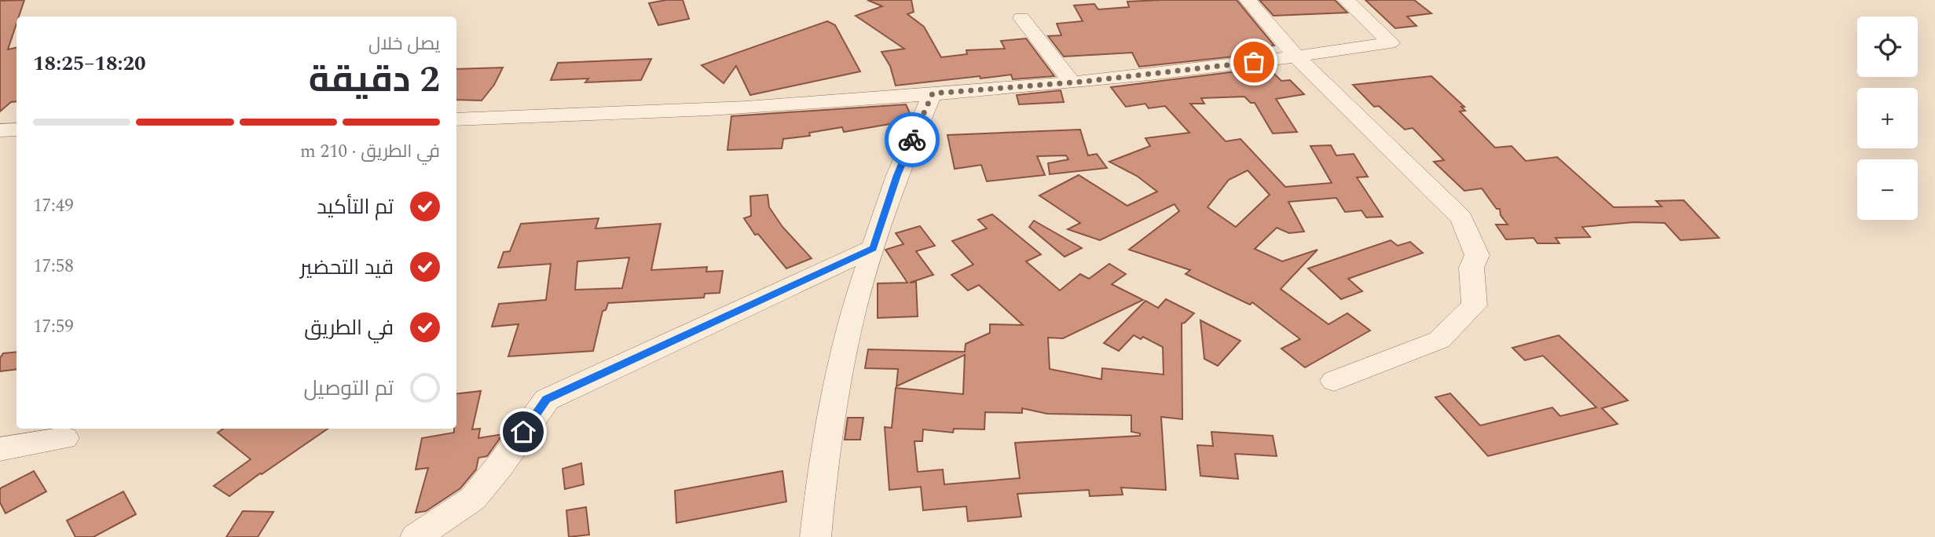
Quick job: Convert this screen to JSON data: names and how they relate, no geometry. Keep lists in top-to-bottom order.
{
  "page": {
    "map_buttons": ["+", "−"],
    "heading": ["2 دقيقة", "يصل خلال", "18:20–18:25"],
    "bar": "في الطريق · 210 m",
    "list": [
      ["تم التأكيد", "17:49"],
      ["قيد التحضير", "17:58"],
      ["في الطريق", "17:59"],
      "تم التوصيل"
    ]
  }
}
